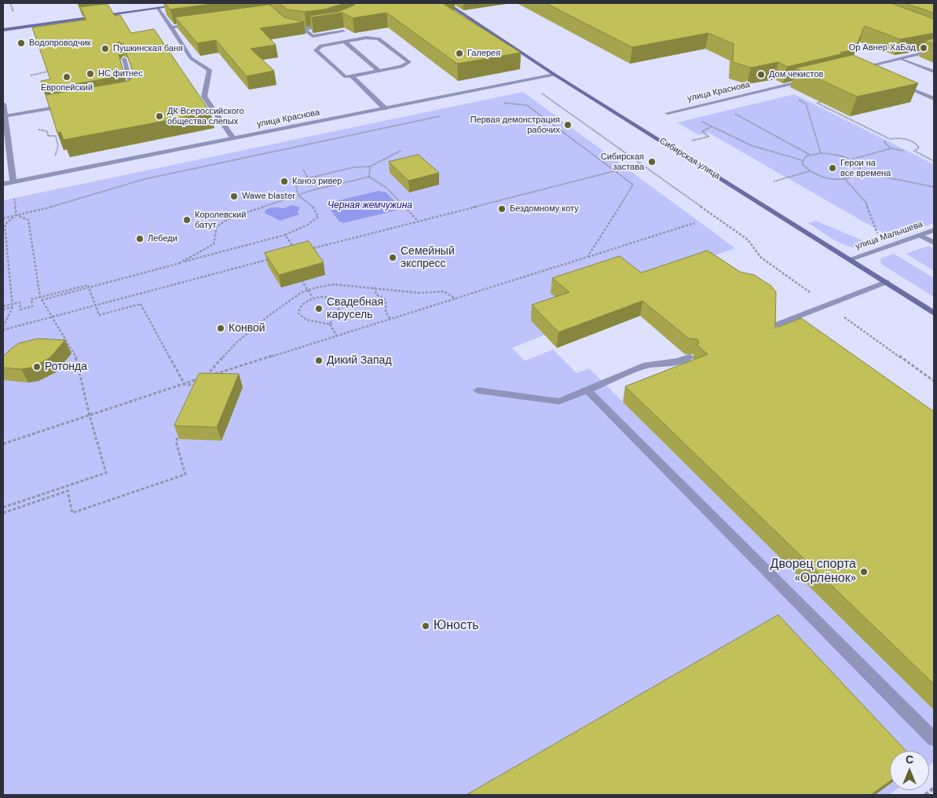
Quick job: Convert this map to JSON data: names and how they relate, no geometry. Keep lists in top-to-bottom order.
{
  "streets": {
    "main road": ["Сибирская улица"],
    "street": ["улица Краснова", "улица Малышева"]
  },
  "crossings": [
    ["улица Краснова", "Сибирская улица"],
    ["Сибирская улица", "улица Малышева"]
  ],
  "water": ["Черная жемчужина"],
  "places": [
    "Водопроводчик",
    "Ор Авнер ХаБад",
    "Пушкинская баня",
    "Галерея",
    "НС фитнес",
    "Дом чекистов",
    "Европейский",
    "ДК Всероссийского общества слепых",
    "Первая демонстрация рабочих",
    "Сибирская застава",
    "Герои на все времена",
    "Каноэ ривер",
    "Wawe blaster",
    "Бездомному коту",
    "Королевский батут",
    "Лебеди",
    "Семейный экспресс",
    "Свадебная карусель",
    "Конвой",
    "Дикий Запад",
    "Ротонда",
    "Дворец спорта «Орлёнок»",
    "Юность"
  ],
  "north": "top"
}
